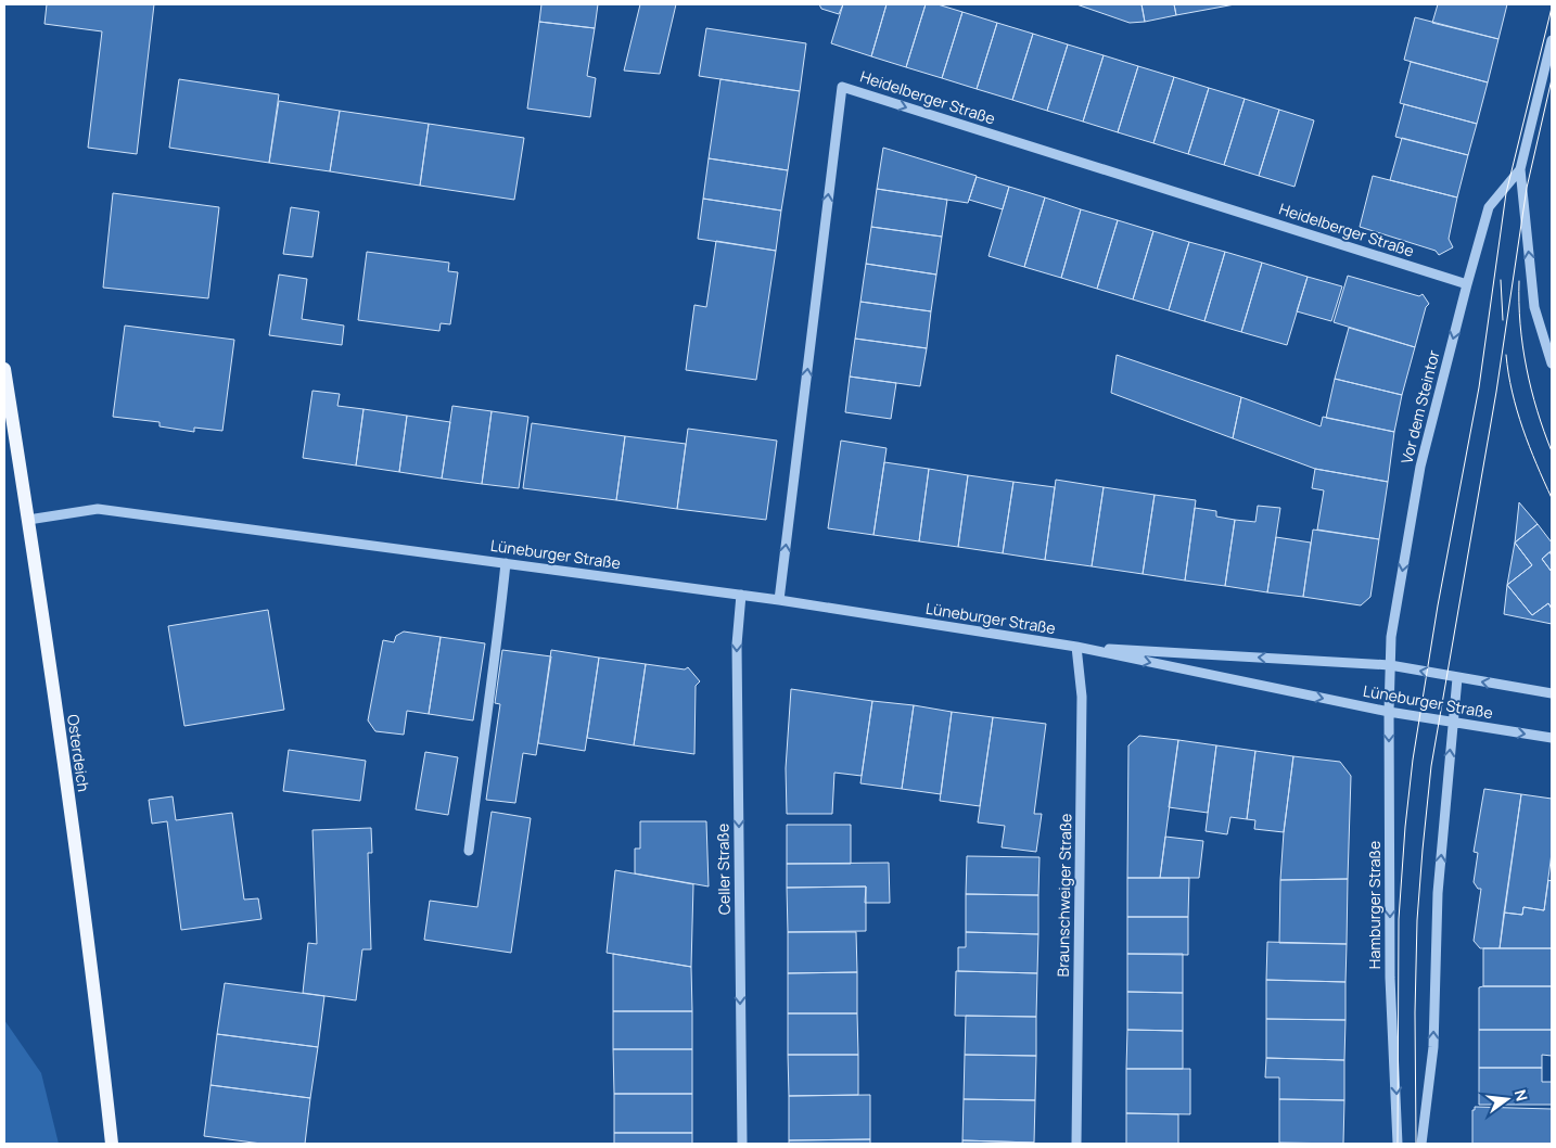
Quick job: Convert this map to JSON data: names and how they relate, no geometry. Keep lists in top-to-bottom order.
{
  "streets": {
    "main road": ["Osterdeich"],
    "street": [
      "Heidelberger Straße",
      "Vor dem Steintor",
      "Lüneburger Straße",
      "Celler Straße",
      "Braunschweiger Straße",
      "Hamburger Straße"
    ]
  },
  "crossings": [
    ["Heidelberger Straße", "Vor dem Steintor"],
    ["Heidelberger Straße", "Lüneburger Straße"],
    ["Vor dem Steintor", "Lüneburger Straße"],
    ["Vor dem Steintor", "Hamburger Straße"],
    ["Lüneburger Straße", "Osterdeich"],
    ["Lüneburger Straße", "Celler Straße"],
    ["Lüneburger Straße", "Braunschweiger Straße"],
    ["Lüneburger Straße", "Hamburger Straße"]
  ],
  "one_way": ["Celler Straße"],
  "north": "right"
}
